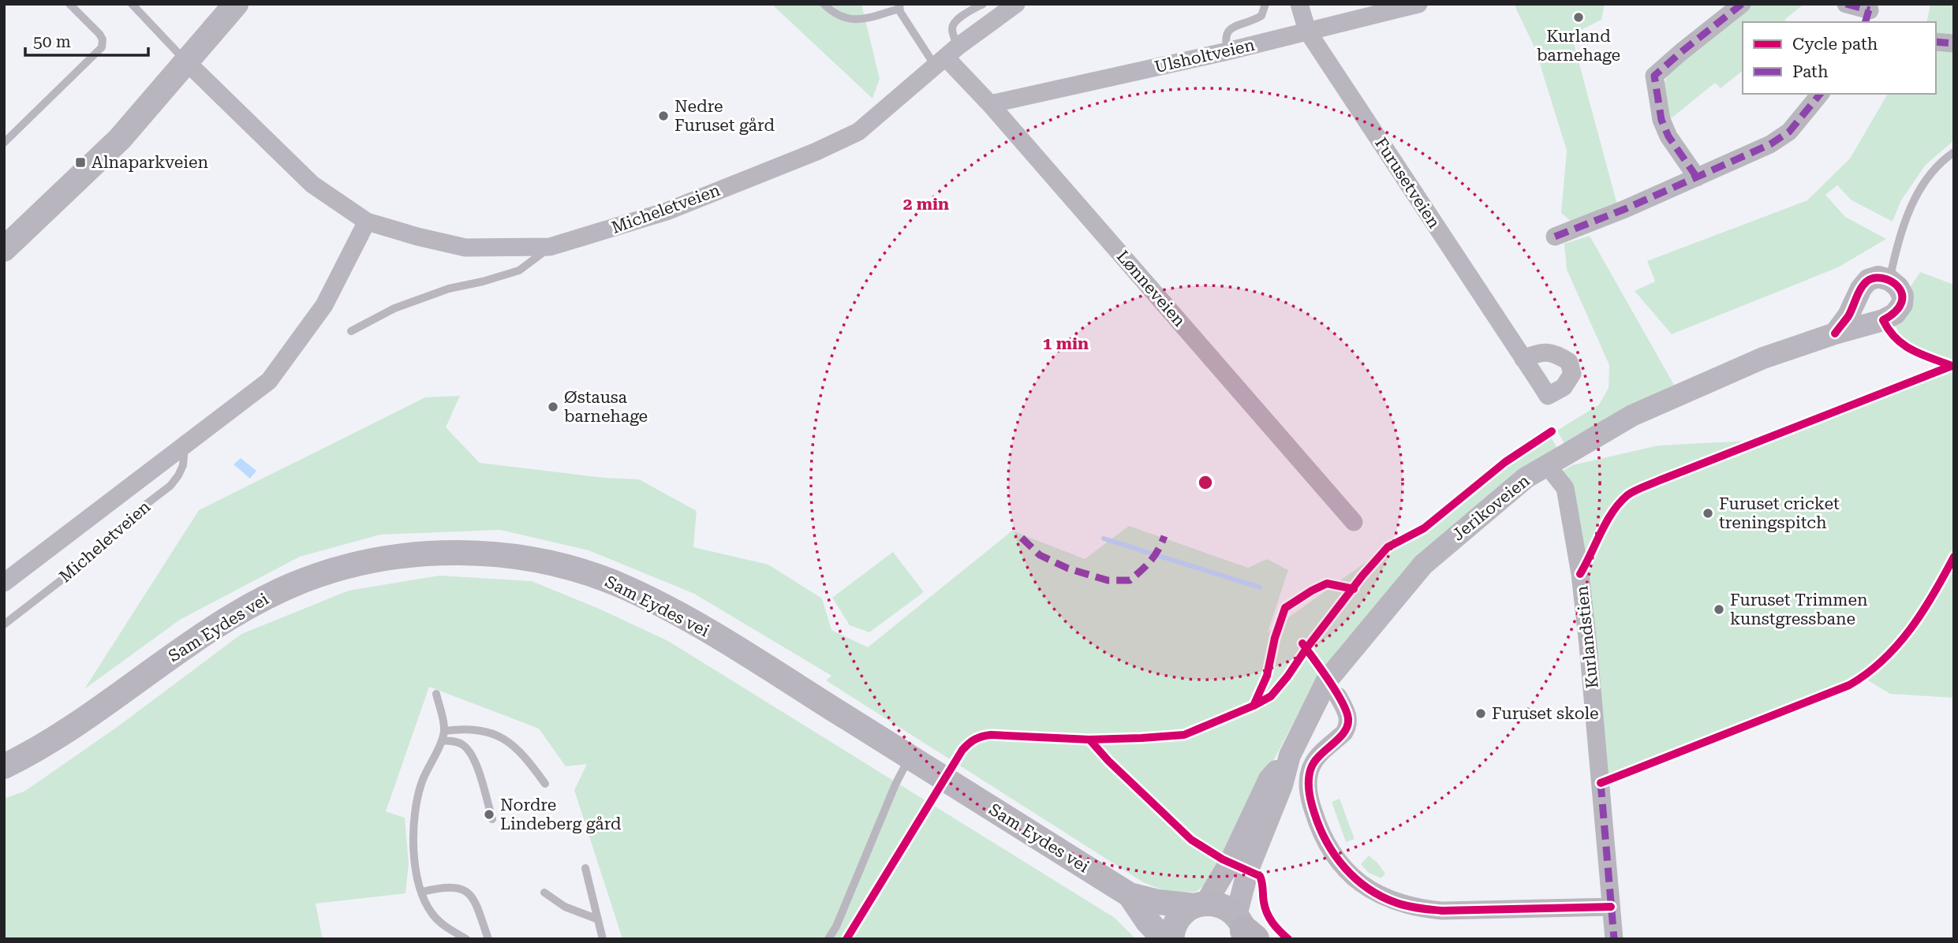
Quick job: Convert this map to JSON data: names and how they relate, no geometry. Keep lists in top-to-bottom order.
{
  "streets": {
    "main road": ["Jerikoveien", "Sam Eydes vei"],
    "street": [
      "Ulsholtveien",
      "Furusetveien",
      "Micheletveien",
      "Lønneveien",
      "Kurlandstien"
    ]
  },
  "crossings": [
    ["Ulsholtveien", "Furusetveien"],
    ["Ulsholtveien", "Lønneveien"],
    ["Micheletveien", "Lønneveien"],
    ["Jerikoveien", "Sam Eydes vei"],
    ["Jerikoveien", "Kurlandstien"]
  ],
  "places": {
    "other": [
      "Kurland barnehage",
      "Nedre Furuset gård",
      "Østausa barnehage",
      "Furuset cricket treningspitch",
      "Furuset Trimmen kunstgressbane",
      "Furuset skole",
      "Nordre Lindeberg gård"
    ],
    "transit": ["Alnaparkveien"]
  },
  "legend": ["Cycle path", "Path"],
  "scale_bar": "50 m",
  "rings": ["2 min", "1 min"]
}
